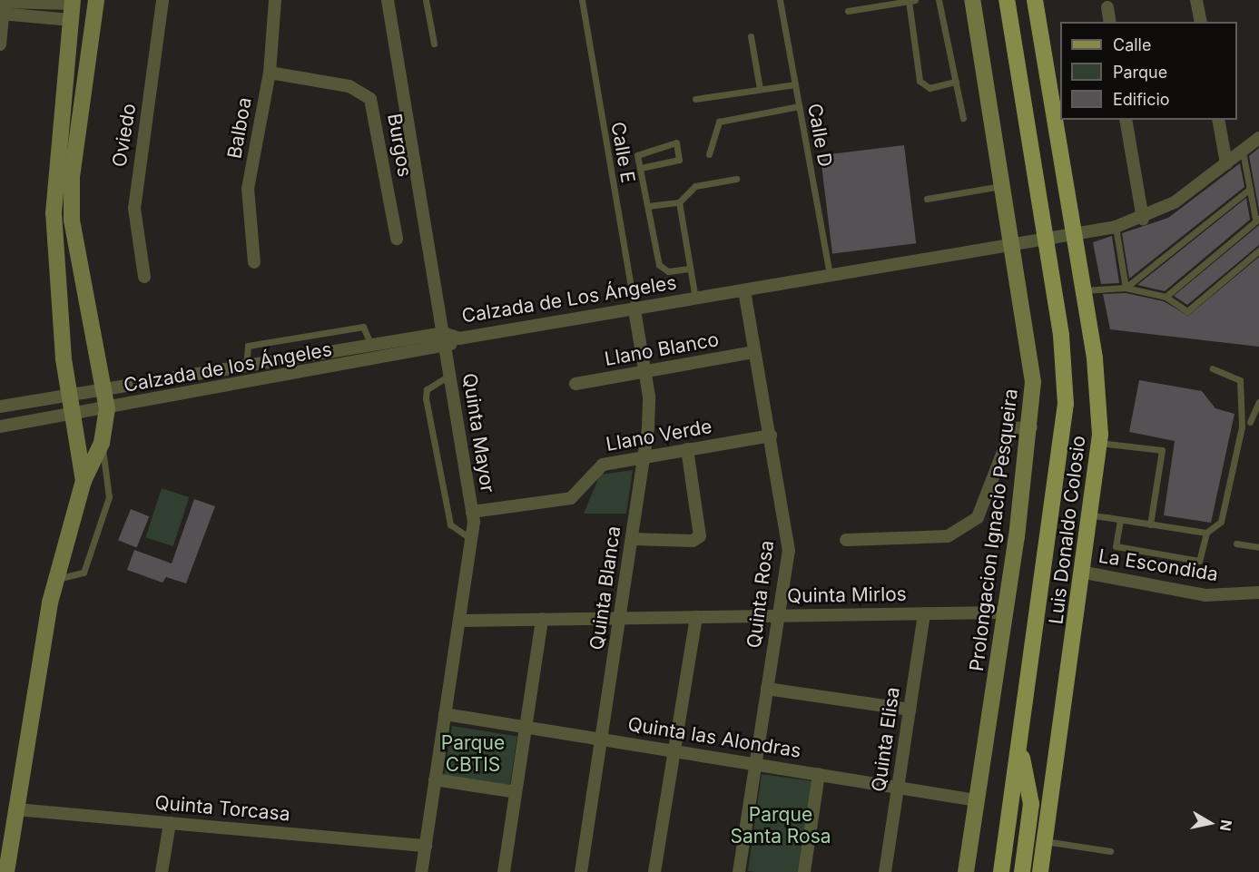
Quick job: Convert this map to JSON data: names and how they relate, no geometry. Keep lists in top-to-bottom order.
{
  "streets": {
    "main road": ["Luis Donaldo Colosio"],
    "street": [
      "Balboa",
      "Oviedo",
      "Burgos",
      "Calzada de Los Ángeles",
      "Llano Blanco",
      "Calzada de los Ángeles",
      "Quinta Mayor",
      "Llano Verde",
      "Prolongacion Ignacio Pesqueira",
      "La Escondida",
      "Quinta Blanca",
      "Quinta Rosa",
      "Quinta Mirlos",
      "Quinta las Alondras",
      "Quinta Elisa",
      "Quinta Torcasa"
    ],
    "lane": ["Calle D", "Calle E"]
  },
  "crossings": [
    ["Balboa", "Burgos"],
    ["Calle D", "Calzada de Los Ángeles"],
    ["Calle E", "Calzada de Los Ángeles"],
    ["Calle E", "Quinta Blanca"],
    ["Calzada de Los Ángeles", "Calzada de los Ángeles"],
    ["Calzada de Los Ángeles", "Quinta Mayor"],
    ["Calzada de Los Ángeles", "Prolongacion Ignacio Pesqueira"],
    ["Calzada de Los Ángeles", "Luis Donaldo Colosio"],
    ["Calzada de Los Ángeles", "Quinta Blanca"],
    ["Calzada de Los Ángeles", "Quinta Rosa"],
    ["Llano Blanco", "Quinta Blanca"],
    ["Llano Blanco", "Quinta Rosa"],
    ["Calzada de los Ángeles", "Quinta Mayor"],
    ["Quinta Mayor", "Llano Verde"],
    ["Quinta Mayor", "Quinta Mirlos"],
    ["Quinta Mayor", "Quinta las Alondras"],
    ["Quinta Mayor", "Quinta Torcasa"],
    ["Llano Verde", "Quinta Blanca"],
    ["Llano Verde", "Quinta Rosa"],
    ["Prolongacion Ignacio Pesqueira", "Quinta Mirlos"],
    ["Prolongacion Ignacio Pesqueira", "Quinta las Alondras"],
    ["Luis Donaldo Colosio", "La Escondida"],
    ["Quinta Blanca", "Quinta Mirlos"],
    ["Quinta Blanca", "Quinta las Alondras"],
    ["Quinta Rosa", "Quinta Mirlos"],
    ["Quinta Rosa", "Quinta las Alondras"],
    ["Quinta Mirlos", "Quinta Elisa"],
    ["Quinta las Alondras", "Quinta Elisa"]
  ],
  "parks": ["Parque CBTIS", "Parque Santa Rosa"],
  "legend": ["Calle", "Parque", "Edificio"],
  "north": "right"
}
